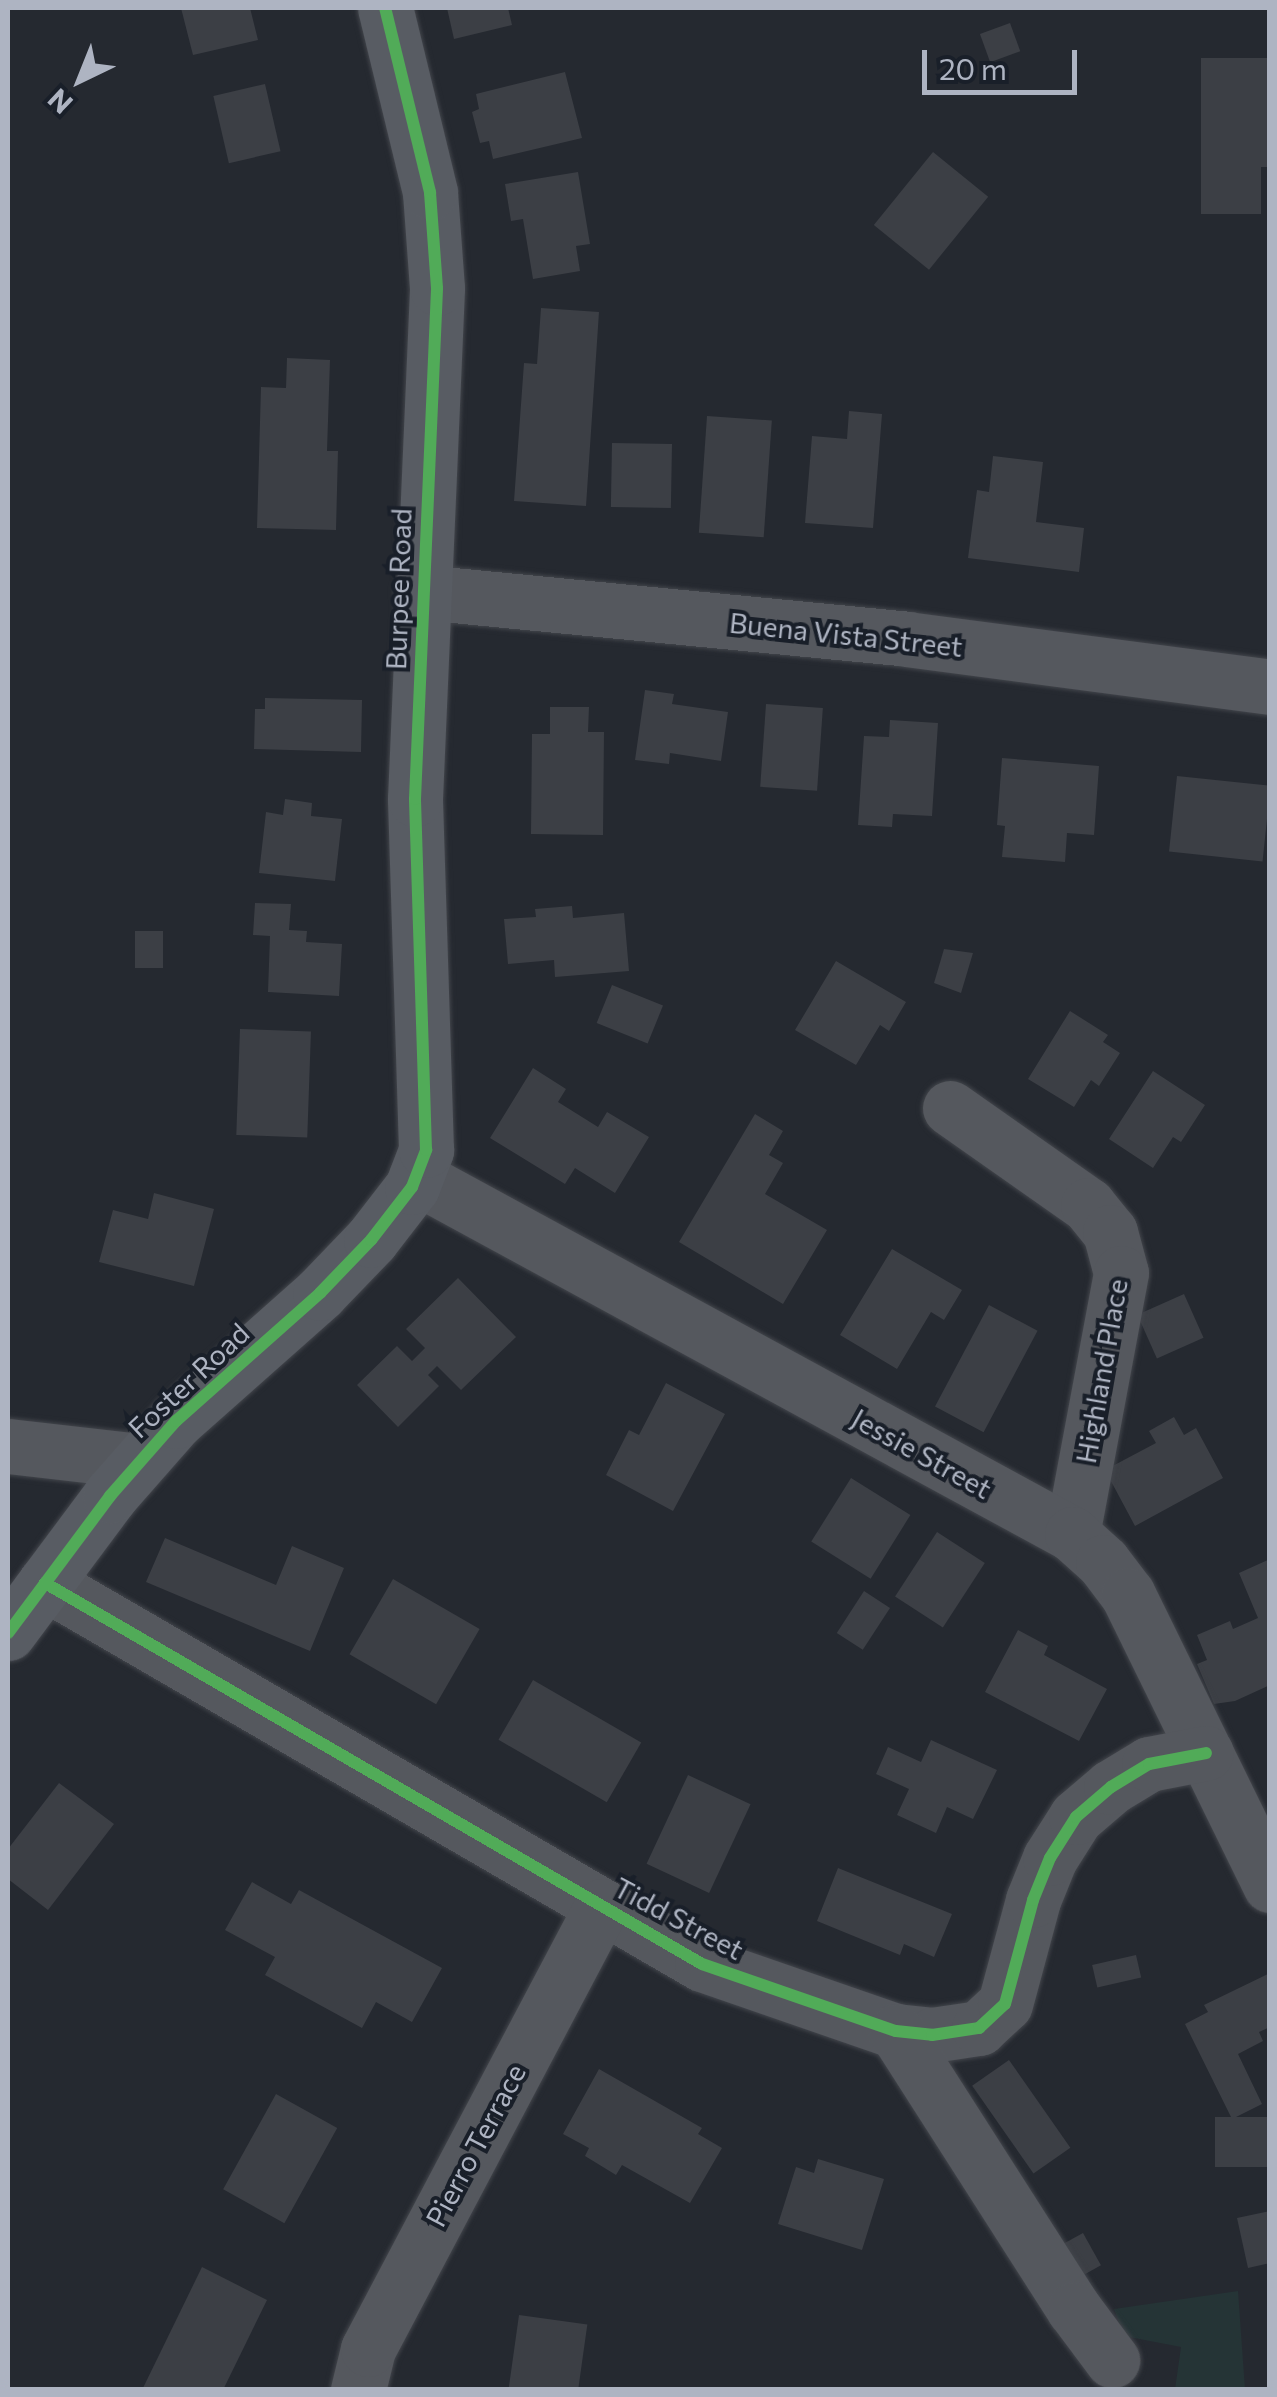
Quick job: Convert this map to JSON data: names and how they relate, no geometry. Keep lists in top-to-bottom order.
{
  "streets": {
    "street": [
      "Burpee Road",
      "Buena Vista Street",
      "Highland Place",
      "Foster Road",
      "Jessie Street",
      "Tidd Street",
      "Pierro Terrace"
    ]
  },
  "crossings": [
    ["Burpee Road", "Buena Vista Street"],
    ["Burpee Road", "Foster Road"],
    ["Burpee Road", "Jessie Street"],
    ["Highland Place", "Jessie Street"],
    ["Foster Road", "Jessie Street"],
    ["Foster Road", "Tidd Street"],
    ["Jessie Street", "Tidd Street"],
    ["Tidd Street", "Pierro Terrace"]
  ],
  "scale_bar": "20 m",
  "north": "bottom left"
}
